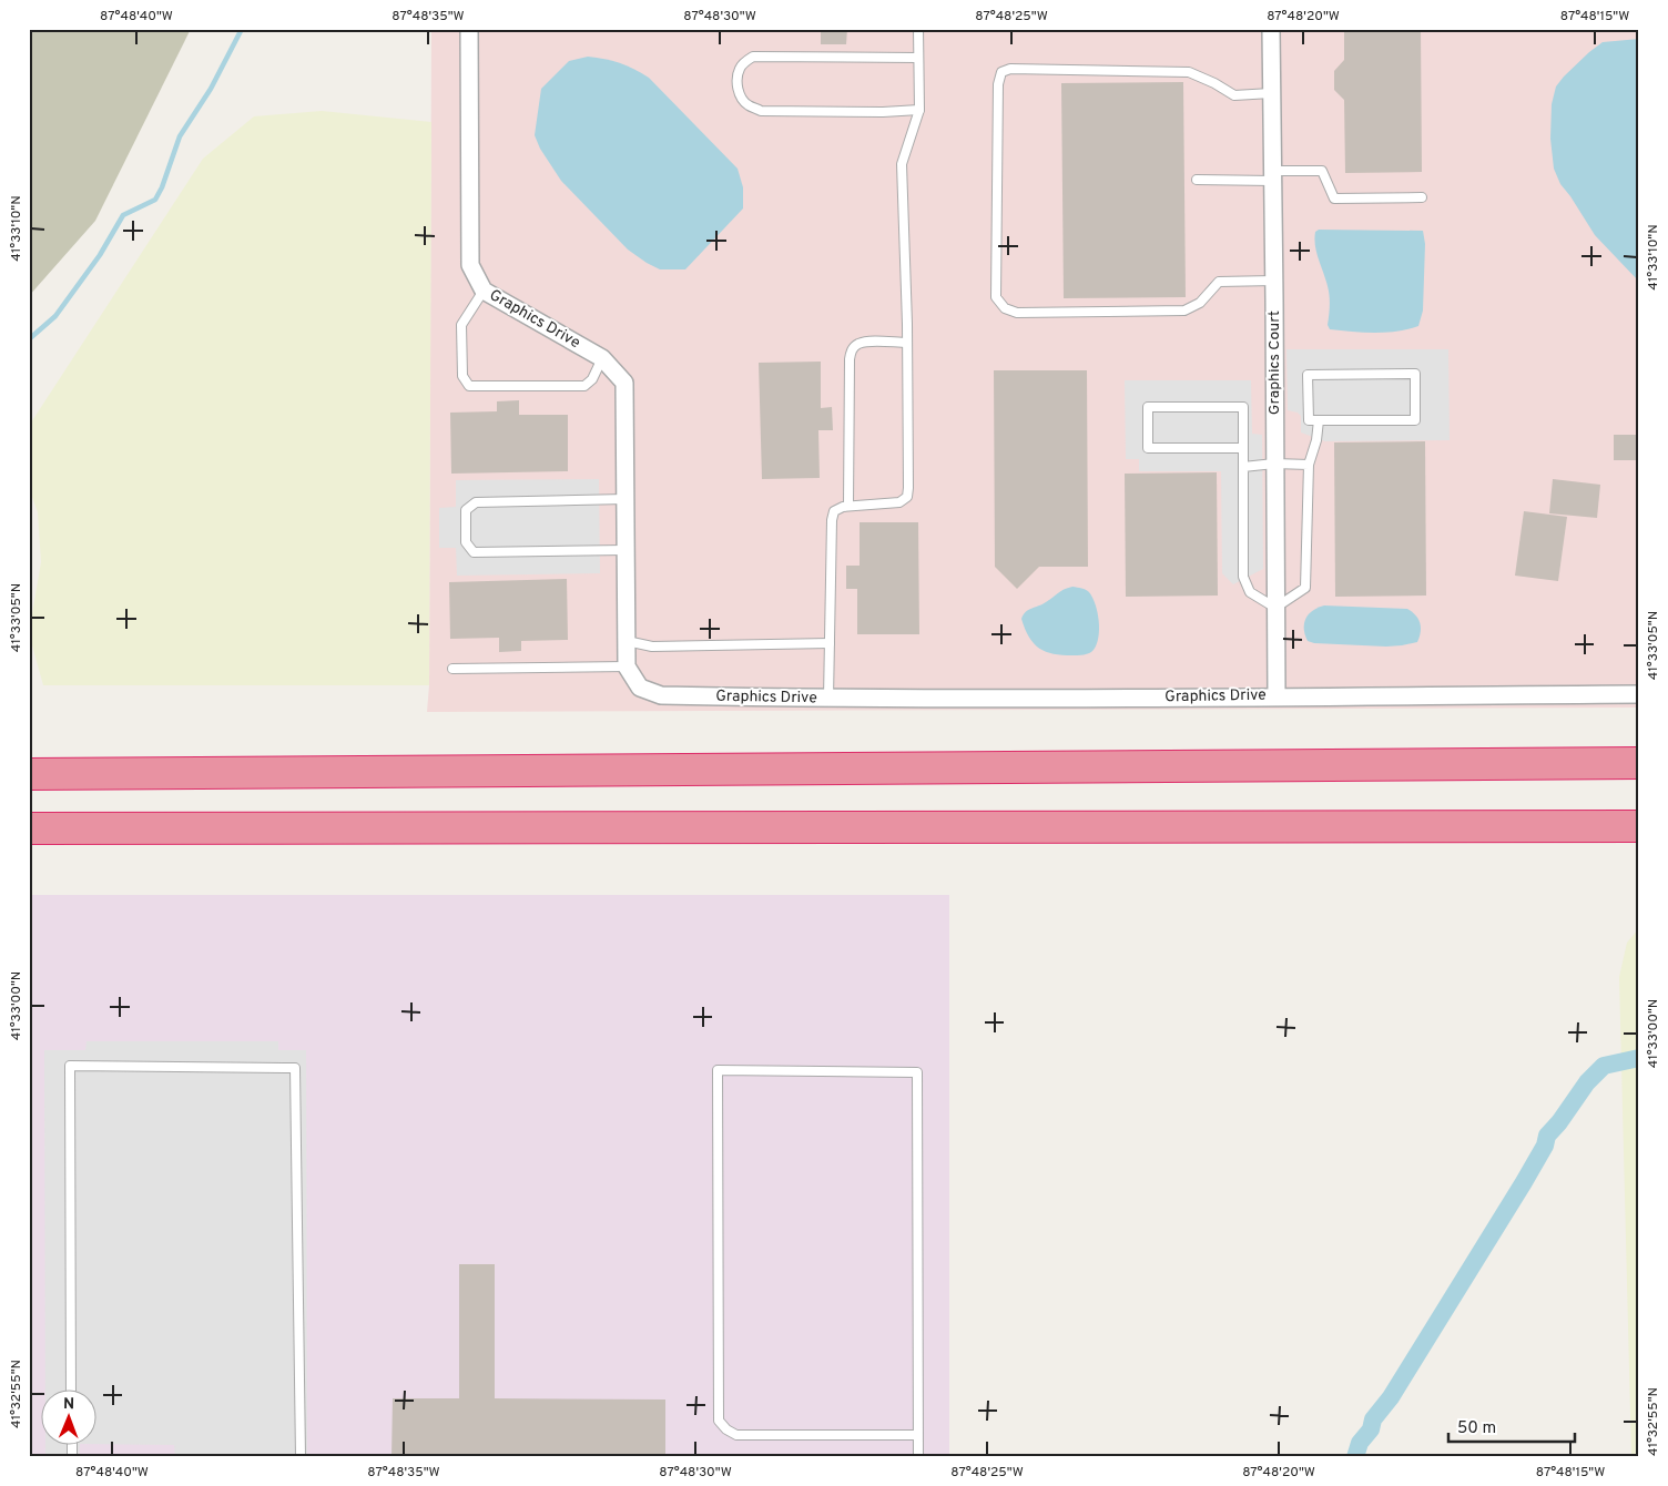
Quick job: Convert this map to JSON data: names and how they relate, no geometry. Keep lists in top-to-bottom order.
{
  "streets": {
    "street": ["Graphics Drive", "Graphics Court"]
  },
  "crossings": [
    ["Graphics Drive", "Graphics Court"]
  ],
  "scale_bar": "50 m",
  "north": "top",
  "coordinates": [
    "87°48'40\"W",
    "87°48'35\"W",
    "87°48'30\"W",
    "87°48'25\"W",
    "87°48'20\"W",
    "87°48'15\"W",
    "41°33'10\"N",
    "41°33'05\"N",
    "41°33'00\"N",
    "41°32'55\"N"
  ]
}
